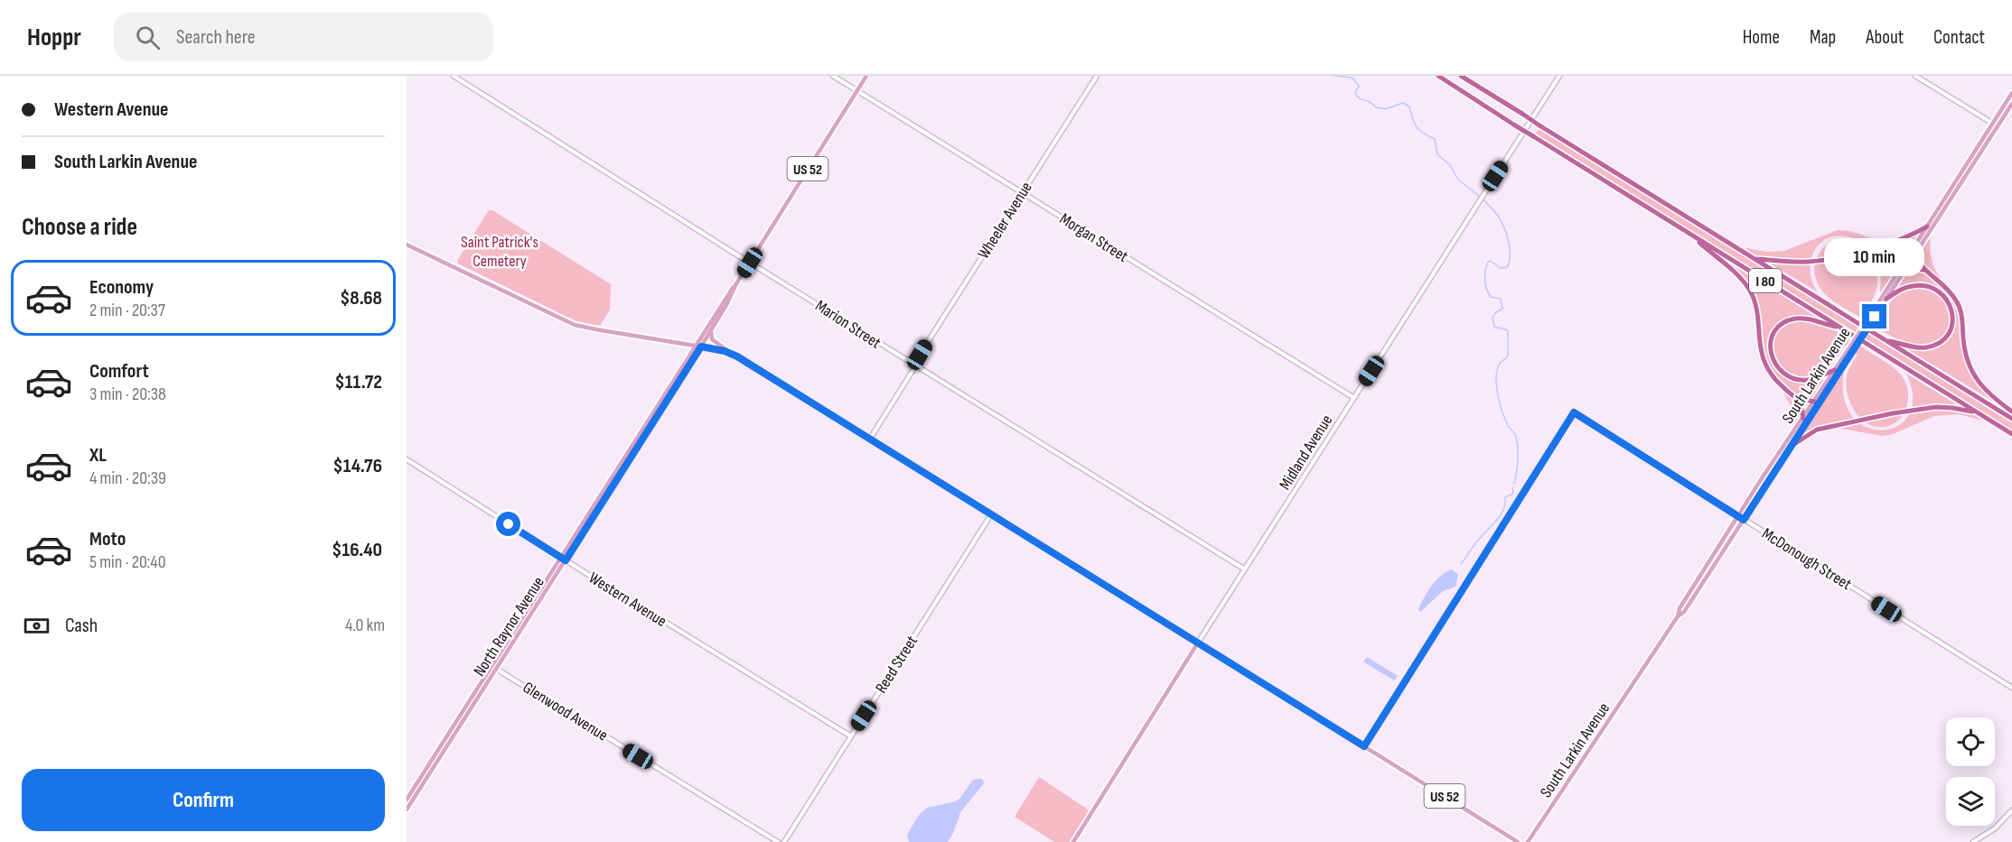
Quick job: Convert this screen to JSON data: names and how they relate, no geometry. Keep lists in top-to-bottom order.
{
  "streets": {
    "highway": ["I 80"],
    "main road": [
      "US 52",
      "South Larkin Avenue",
      "Midland Avenue",
      "North Raynor Avenue"
    ],
    "street": [
      "Wheeler Avenue",
      "Morgan Street",
      "Marion Street",
      "McDonough Street",
      "Western Avenue",
      "Reed Street",
      "Glenwood Avenue"
    ]
  },
  "crossings": [
    ["US 52", "Wheeler Avenue"],
    ["US 52", "Morgan Street"],
    ["US 52", "Marion Street"],
    ["US 52", "Midland Avenue"],
    ["US 52", "McDonough Street"],
    ["US 52", "North Raynor Avenue"],
    ["US 52", "Reed Street"],
    ["Wheeler Avenue", "Morgan Street"],
    ["Wheeler Avenue", "Marion Street"],
    ["Morgan Street", "Midland Avenue"],
    ["Marion Street", "Midland Avenue"],
    ["South Larkin Avenue", "McDonough Street"],
    ["Western Avenue", "North Raynor Avenue"],
    ["Western Avenue", "Reed Street"],
    ["North Raynor Avenue", "Glenwood Avenue"]
  ],
  "parks": ["Saint Patrick's Cemetery"],
  "page": {
    "header": "Hoppr",
    "search": "Search here",
    "nav": [
      "Home",
      "Map",
      "About",
      "Contact"
    ],
    "banner": ["Western Avenue", "South Larkin Avenue"],
    "heading": "Choose a ride",
    "bubble": "10 min",
    "list": [
      {
        "name": "Economy",
        "note": "2 min · 20:37",
        "value": "$8.68"
      },
      {
        "name": "Comfort",
        "note": "3 min · 20:38",
        "value": "$11.72"
      },
      {
        "name": "XL",
        "note": "4 min · 20:39",
        "value": "$14.76"
      },
      {
        "name": "Moto",
        "note": "5 min · 20:40",
        "value": "$16.40"
      }
    ],
    "pay": ["Cash", "4.0 km"],
    "buttons": "Confirm"
  }
}
